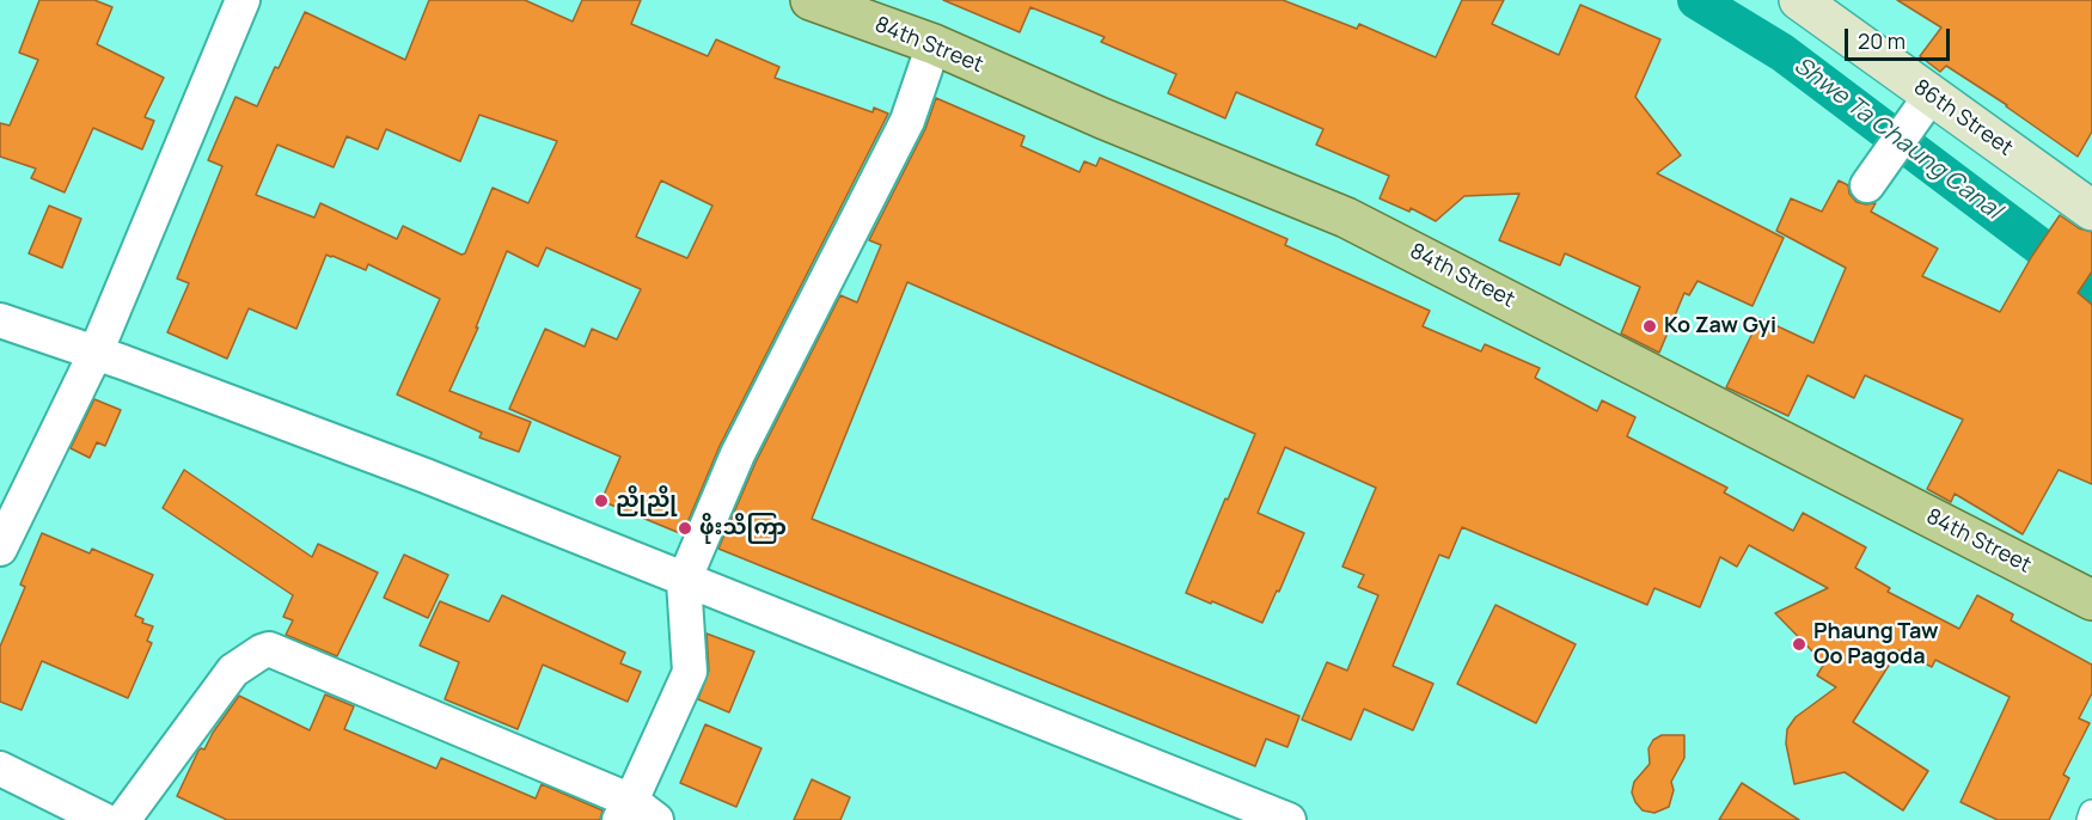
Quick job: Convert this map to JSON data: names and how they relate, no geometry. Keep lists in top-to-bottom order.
{
  "streets": {
    "main road": ["84th Street", "86th Street"]
  },
  "water": ["Shwe Ta Chaung Canal"],
  "places": [
    "Ko Zaw Gyi",
    "ညိုညို",
    "ဖိုးသိကြာ",
    "Phaung Taw Oo Pagoda"
  ],
  "scale_bar": "20 m"
}
